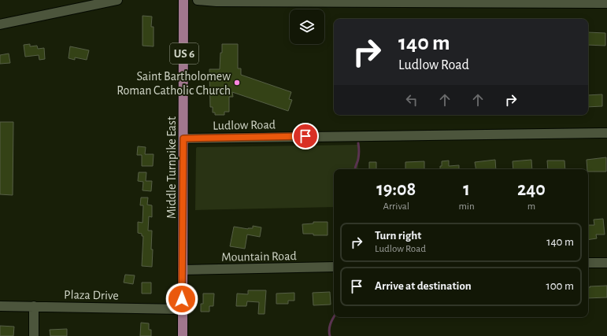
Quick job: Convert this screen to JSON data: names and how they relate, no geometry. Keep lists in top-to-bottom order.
{
  "streets": {
    "main road": ["US 6", "Middle Turnpike East"],
    "street": ["Ludlow Road", "Mountain Road", "Plaza Drive"]
  },
  "crossings": [
    ["Ludlow Road", "Middle Turnpike East"],
    ["Middle Turnpike East", "Mountain Road"],
    ["Middle Turnpike East", "Plaza Drive"]
  ],
  "places": ["Saint Bartholomew Roman Catholic Church"],
  "page": {
    "turn": ["140 m", "Ludlow Road"],
    "eta": [
      "19:08",
      "Arrival",
      "1",
      "min",
      "240",
      "m"
    ],
    "list": [
      {
        "name": "Turn right",
        "note": "Ludlow Road",
        "value": "140 m"
      },
      {
        "name": "Arrive at destination",
        "value": "100 m"
      }
    ]
  }
}
